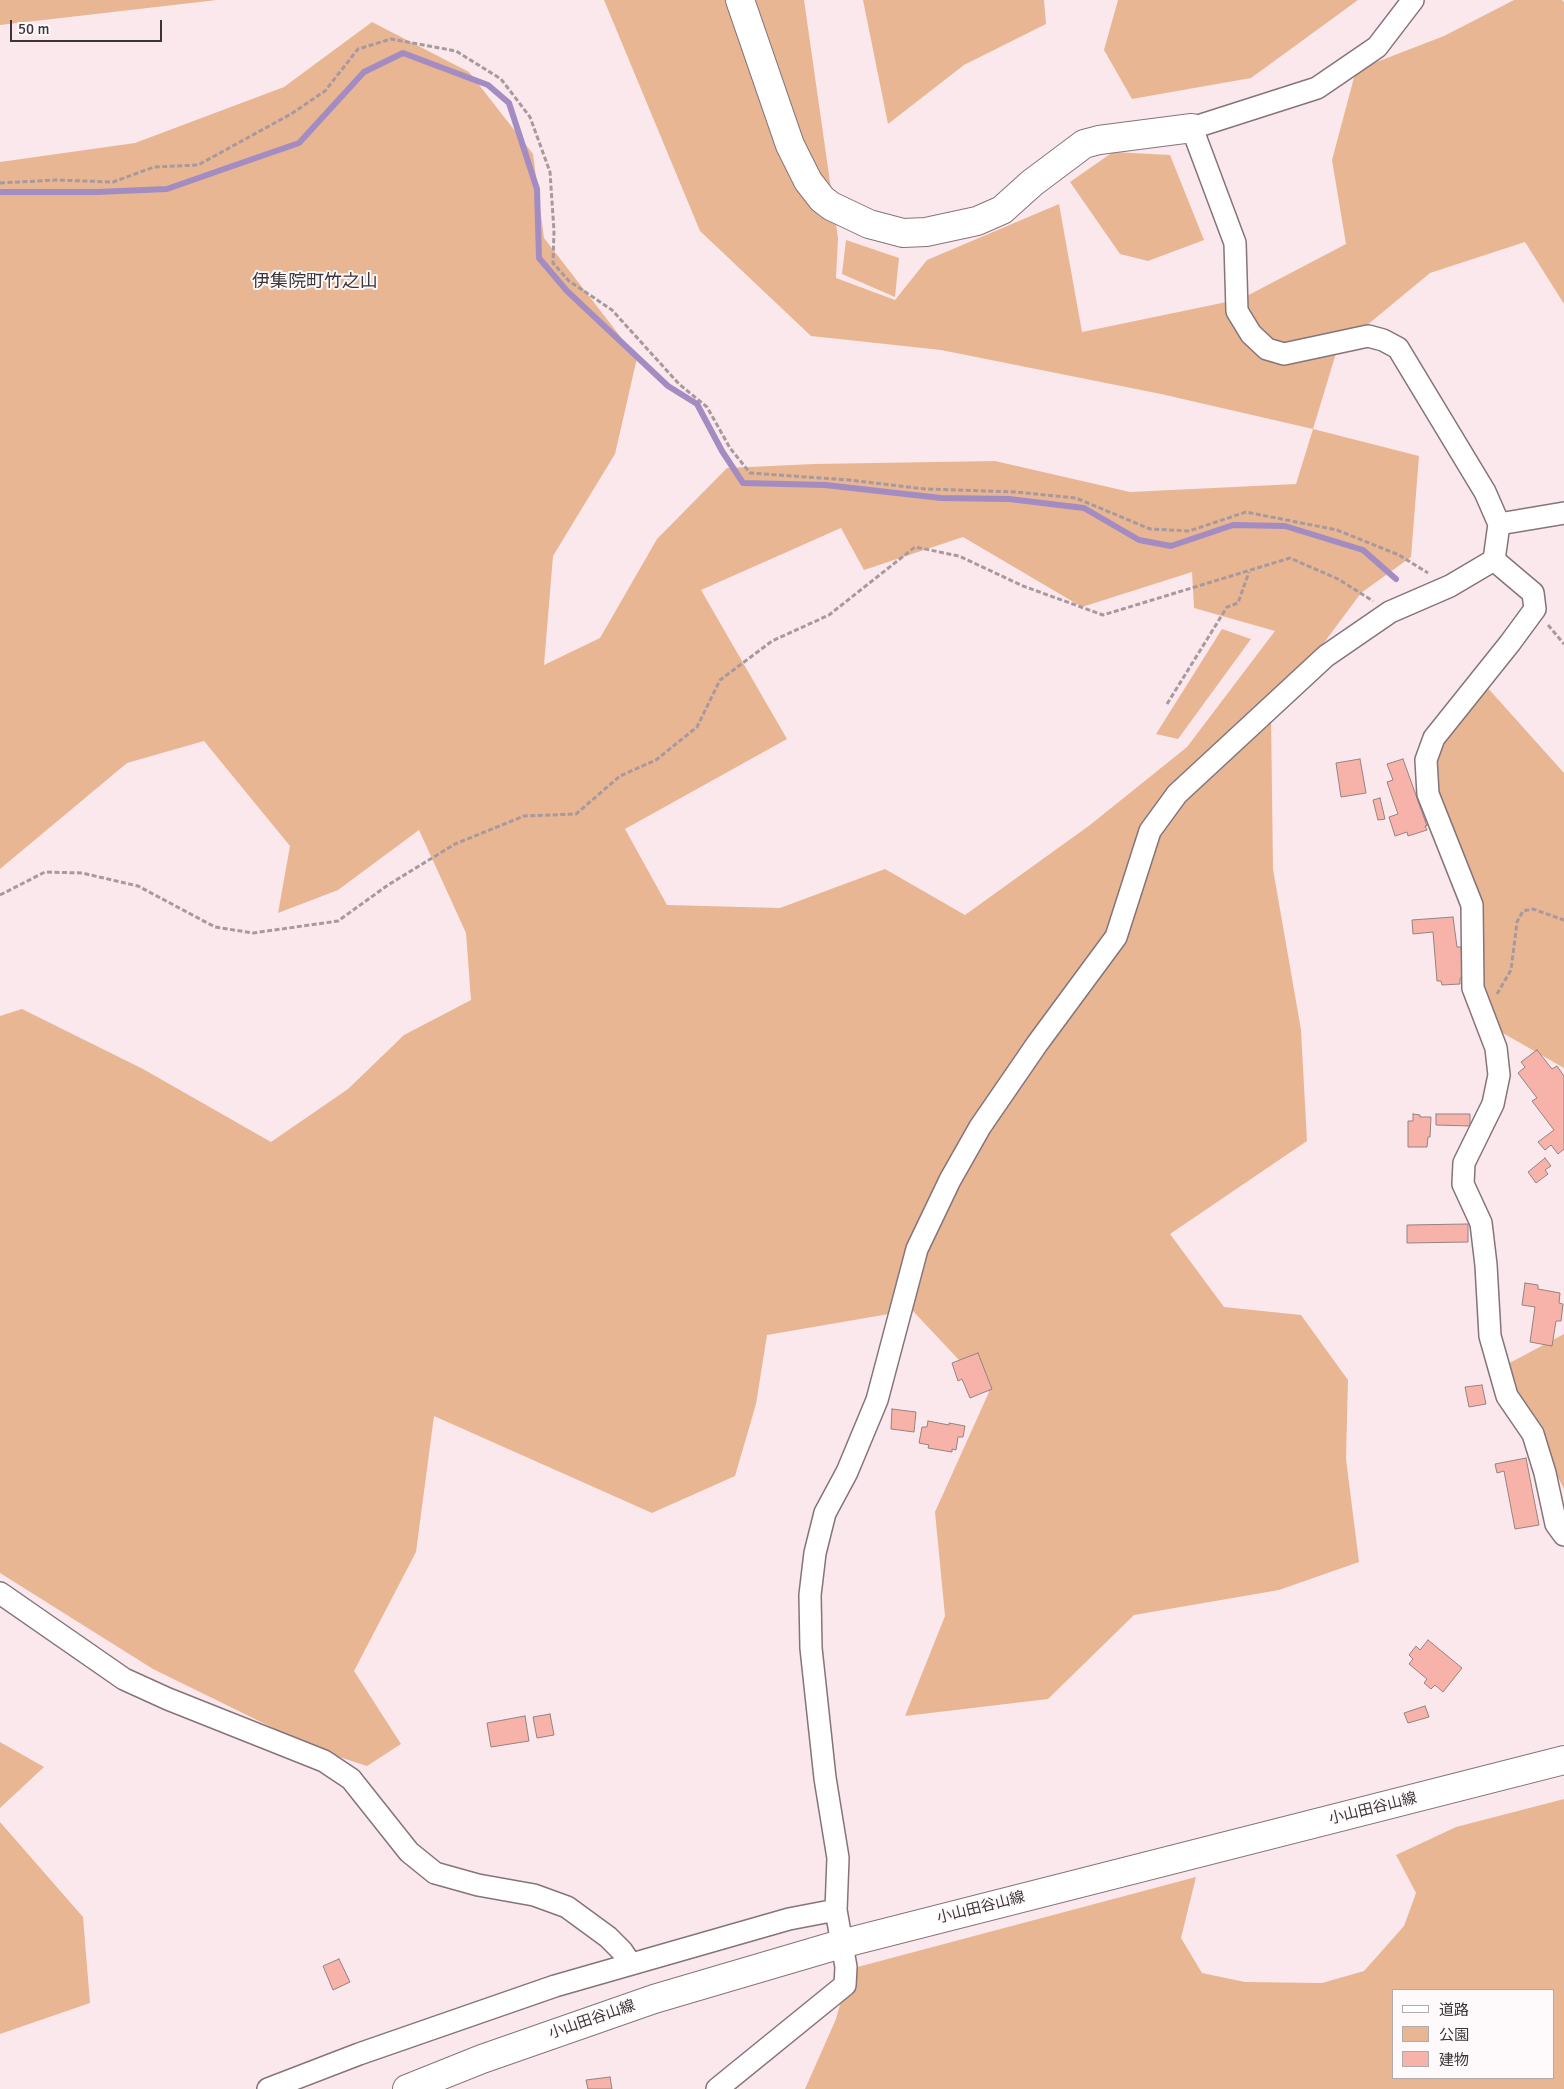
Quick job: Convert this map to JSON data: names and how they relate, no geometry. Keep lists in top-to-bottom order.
{
  "streets": {
    "main road": ["小山田谷山線"]
  },
  "districts": ["伊集院町竹之山"],
  "legend": ["道路", "公園", "建物"],
  "scale_bar": "50 m"
}
